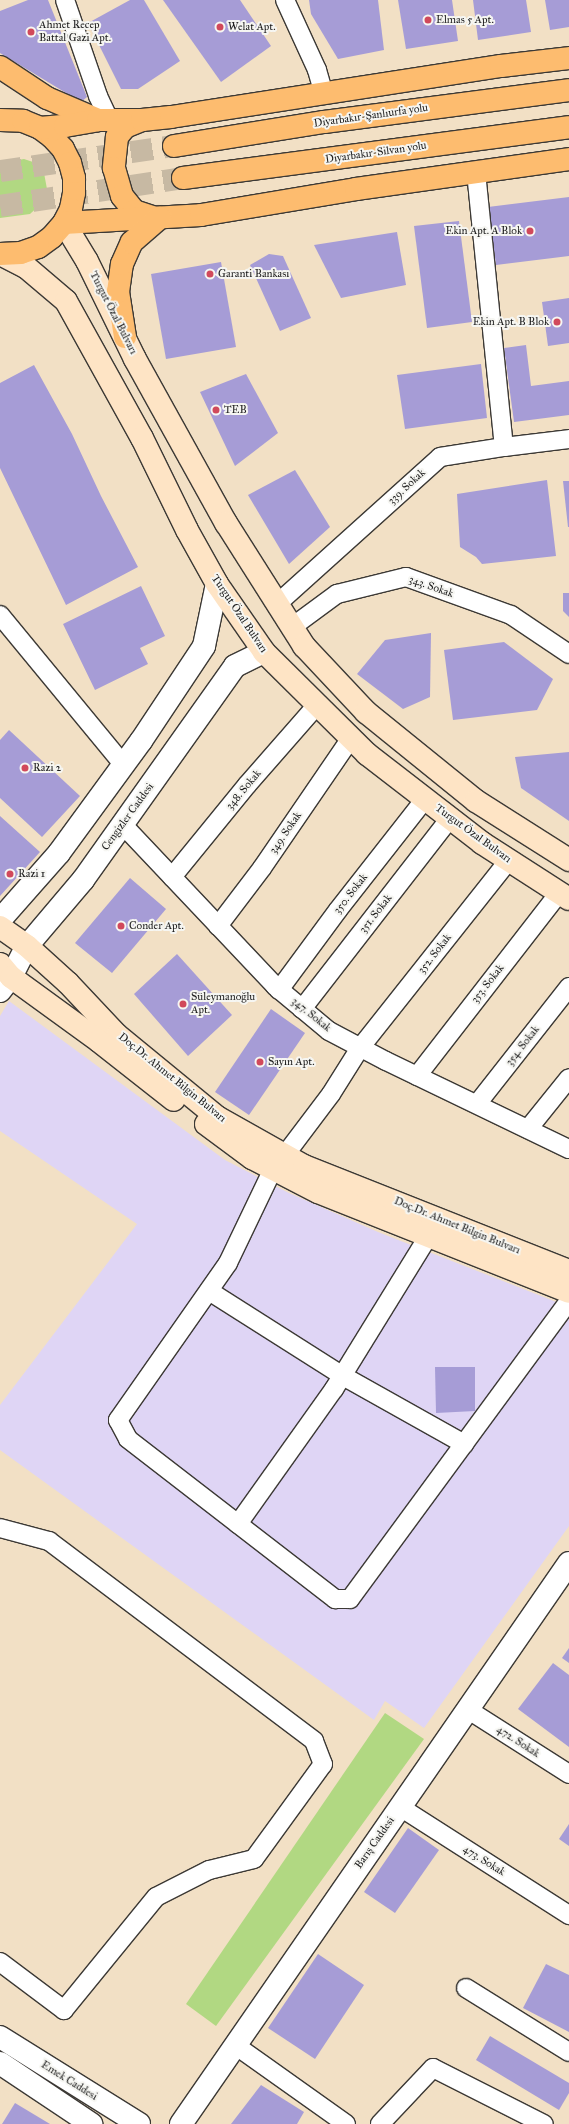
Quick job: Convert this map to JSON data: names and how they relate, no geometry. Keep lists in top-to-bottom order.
{
  "streets": {
    "main road": [
      "Diyarbakır-Şanlıurfa yolu",
      "Diyarbakır-Silvan yolu",
      "Turgut Özal Bulvarı",
      "Doç.Dr. Ahmet Bilgin Bulvarı"
    ],
    "street": [
      "339. Sokak",
      "343. Sokak",
      "348. Sokak",
      "Cengizler Caddesi",
      "349. Sokak",
      "350. Sokak",
      "351. Sokak",
      "352. Sokak",
      "353. Sokak",
      "347. Sokak",
      "354. Sokak",
      "472. Sokak",
      "Barış Caddesi",
      "473. Sokak",
      "Emek Caddesi"
    ]
  },
  "crossings": [
    ["Turgut Özal Bulvarı", "339. Sokak"],
    ["Turgut Özal Bulvarı", "343. Sokak"],
    ["Turgut Özal Bulvarı", "348. Sokak"],
    ["Turgut Özal Bulvarı", "Cengizler Caddesi"],
    ["Turgut Özal Bulvarı", "349. Sokak"],
    ["Turgut Özal Bulvarı", "350. Sokak"],
    ["Turgut Özal Bulvarı", "351. Sokak"],
    ["Turgut Özal Bulvarı", "352. Sokak"],
    ["Turgut Özal Bulvarı", "353. Sokak"],
    ["348. Sokak", "347. Sokak"],
    ["Cengizler Caddesi", "347. Sokak"],
    ["Cengizler Caddesi", "Doç.Dr. Ahmet Bilgin Bulvarı"],
    ["349. Sokak", "347. Sokak"],
    ["350. Sokak", "347. Sokak"],
    ["351. Sokak", "347. Sokak"],
    ["352. Sokak", "347. Sokak"],
    ["352. Sokak", "Doç.Dr. Ahmet Bilgin Bulvarı"],
    ["353. Sokak", "347. Sokak"],
    ["347. Sokak", "354. Sokak"],
    ["472. Sokak", "Barış Caddesi"],
    ["Barış Caddesi", "473. Sokak"]
  ],
  "places": [
    "Elmas 5 Apt.",
    "Welat Apt.",
    "Ahmet Recep Battal Gazi Apt.",
    "Ekin Apt. A Blok",
    "Garanti Bankası",
    "Ekin Apt. B Blok",
    "TEB",
    "Razi 2",
    "Razi 1",
    "Conder Apt.",
    "Süleymanoğlu Apt.",
    "Sayın Apt."
  ]
}
